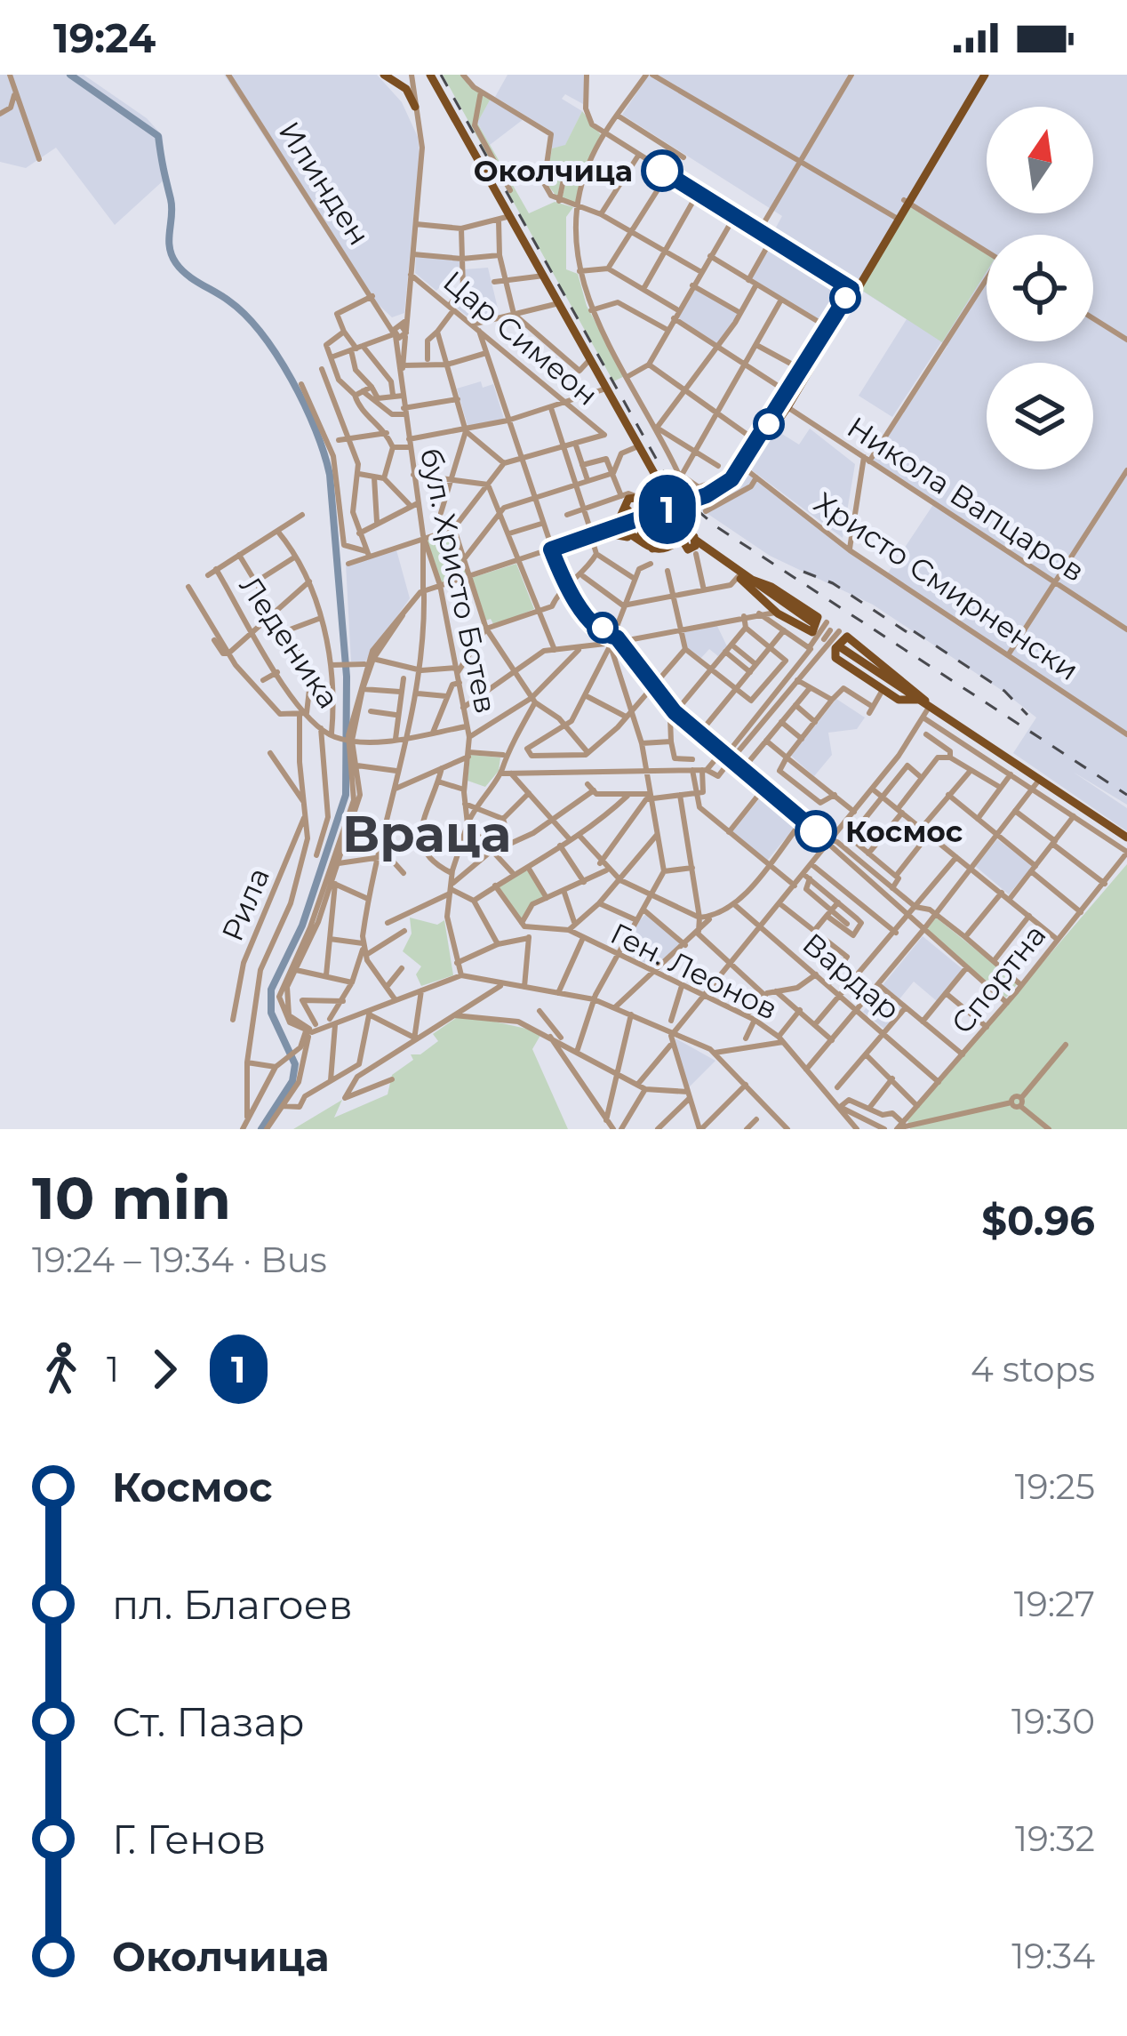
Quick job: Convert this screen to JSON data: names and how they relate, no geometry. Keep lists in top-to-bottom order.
{
  "streets": {
    "street": [
      "Илинден",
      "Цар Симеон",
      "Никола Вапцаров",
      "бул. Христо Ботев",
      "Христо Смирненски",
      "Леденика",
      "Рила",
      "Ген. Леонов",
      "Вардар",
      "Спортна"
    ]
  },
  "crossings": [
    ["Илинден", "бул. Христо Ботев"],
    ["Цар Симеон", "бул. Христо Ботев"],
    ["бул. Христо Ботев", "Леденика"],
    ["Вардар", "Спортна"]
  ],
  "districts": ["Враца"],
  "places": ["Околчица", "Космос"],
  "lines": ["bus line 1"],
  "north": "top",
  "page": {
    "status": "19:24",
    "on_map": "1",
    "heading": ["10 min", "19:24 – 19:34 · Bus", "$0.96"],
    "legs": ["1", "1", "4 stops"],
    "list": [
      {
        "name": "Космос",
        "value": "19:25"
      },
      {
        "name": "пл. Благоев",
        "value": "19:27"
      },
      {
        "name": "Ст. Пазар",
        "value": "19:30"
      },
      {
        "name": "Г. Генов",
        "value": "19:32"
      },
      {
        "name": "Околчица",
        "value": "19:34"
      }
    ]
  }
}
